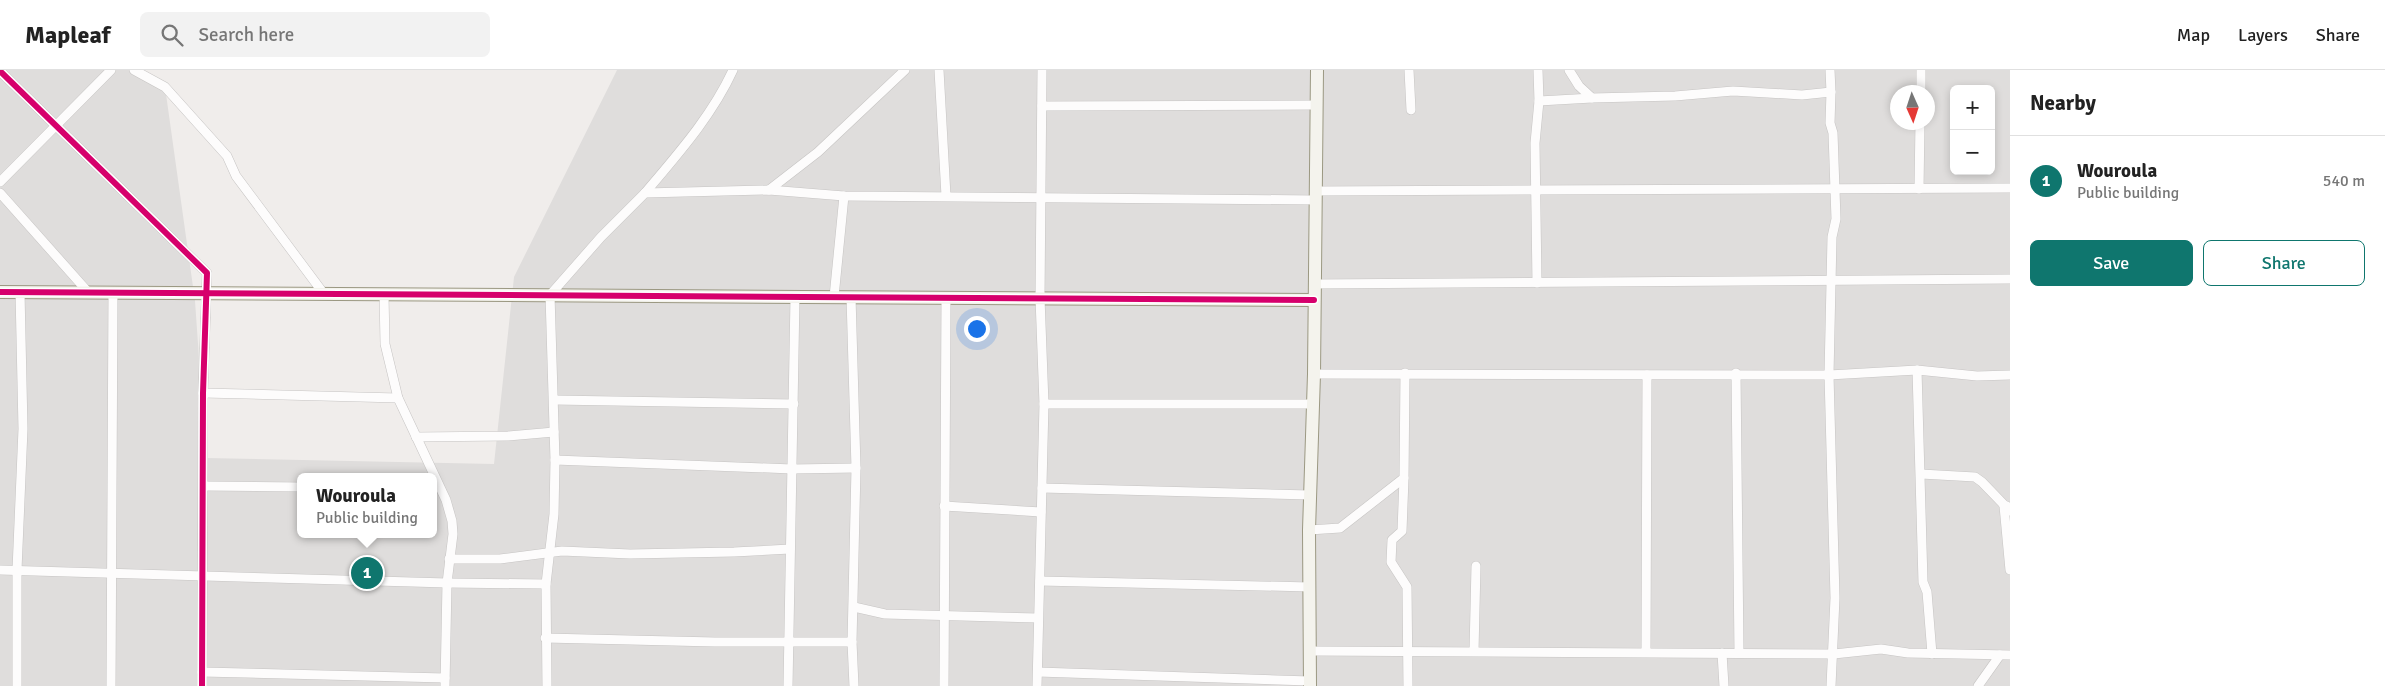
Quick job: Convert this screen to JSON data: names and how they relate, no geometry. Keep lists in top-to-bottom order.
{
  "north": "bottom",
  "page": {
    "header": "Mapleaf",
    "search": "Search here",
    "nav": ["Map", "Layers", "Share"],
    "heading": "Nearby",
    "map_buttons": ["+", "−"],
    "list": [
      {
        "mark": "1",
        "name": "Wouroula",
        "note": "Public building",
        "value": "540 m"
      }
    ],
    "buttons": ["Save", "Share"],
    "popup": ["Wouroula", "Public building"],
    "pins": "1"
  }
}
